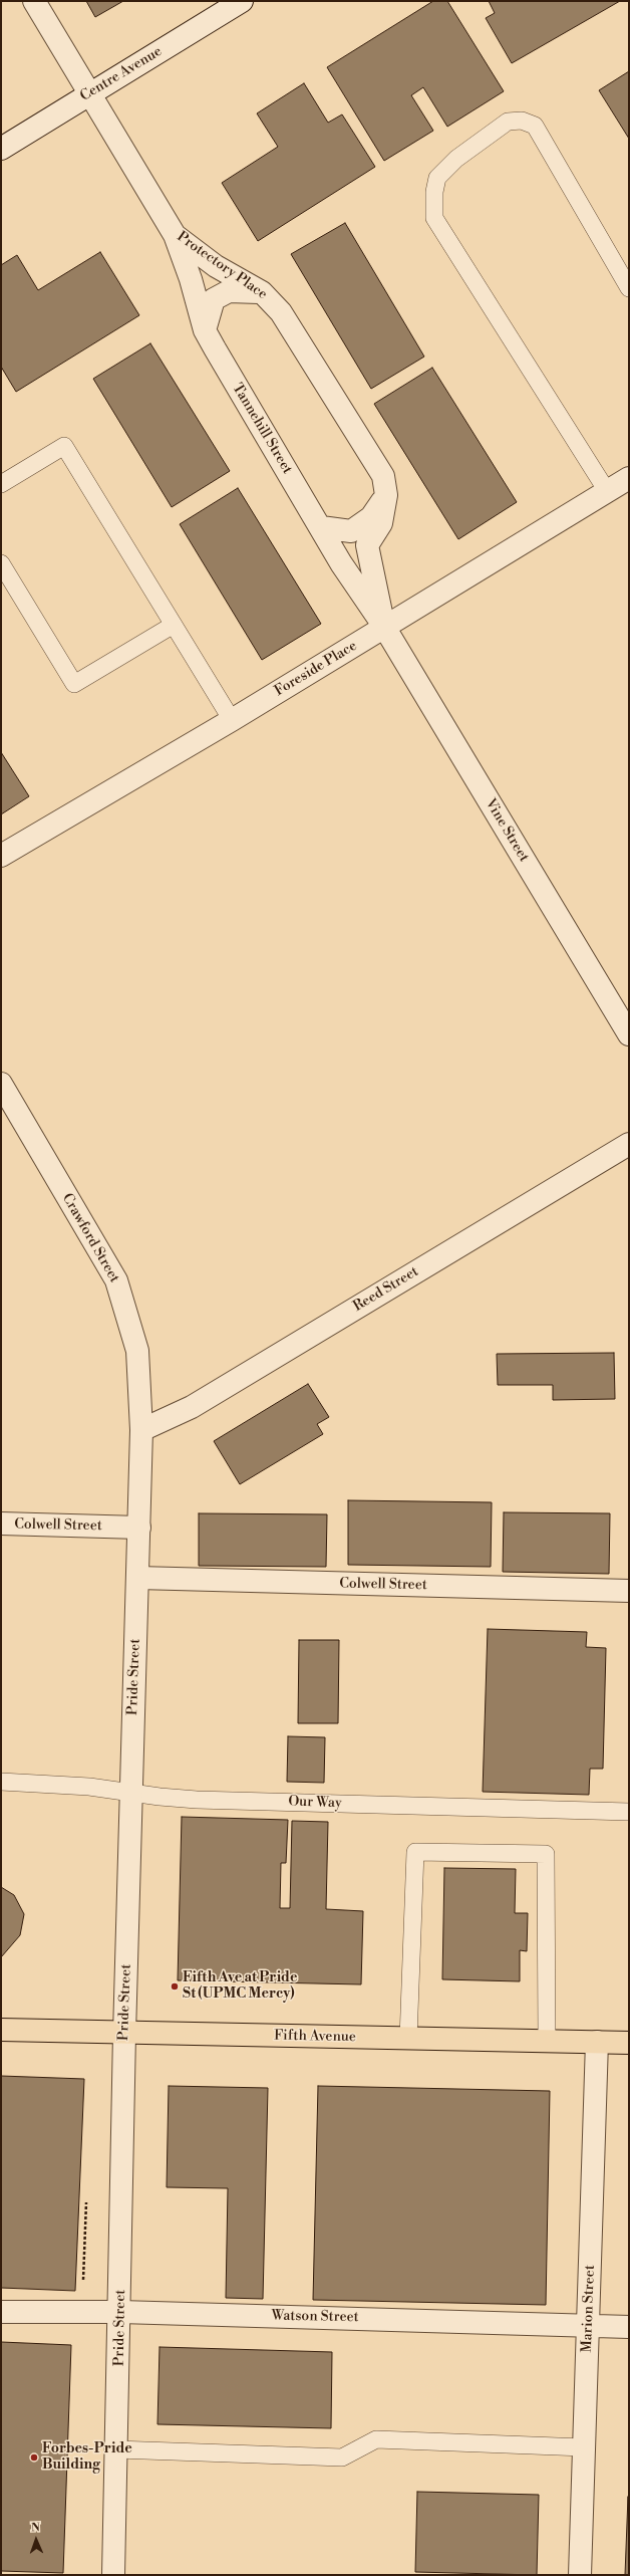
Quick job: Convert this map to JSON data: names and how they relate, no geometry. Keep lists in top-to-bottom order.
{
  "streets": {
    "main road": ["Fifth Avenue"],
    "street": [
      "Centre Avenue",
      "Protectory Place",
      "Tannehill Street",
      "Foreside Place",
      "Vine Street",
      "Crawford Street",
      "Reed Street",
      "Colwell Street",
      "Pride Street",
      "Marion Street",
      "Watson Street"
    ],
    "lane": ["Our Way"]
  },
  "crossings": [
    ["Centre Avenue", "Protectory Place"],
    ["Protectory Place", "Tannehill Street"],
    ["Protectory Place", "Foreside Place"],
    ["Protectory Place", "Vine Street"],
    ["Tannehill Street", "Foreside Place"],
    ["Tannehill Street", "Vine Street"],
    ["Foreside Place", "Vine Street"],
    ["Crawford Street", "Reed Street"],
    ["Crawford Street", "Pride Street"],
    ["Reed Street", "Pride Street"],
    ["Colwell Street", "Pride Street"],
    ["Pride Street", "Our Way"],
    ["Pride Street", "Fifth Avenue"],
    ["Pride Street", "Watson Street"],
    ["Fifth Avenue", "Marion Street"],
    ["Marion Street", "Watson Street"]
  ],
  "places": ["Fifth Ave at Pride St (UPMC Mercy)", "Forbes-Pride Building"],
  "north": "top"
}
